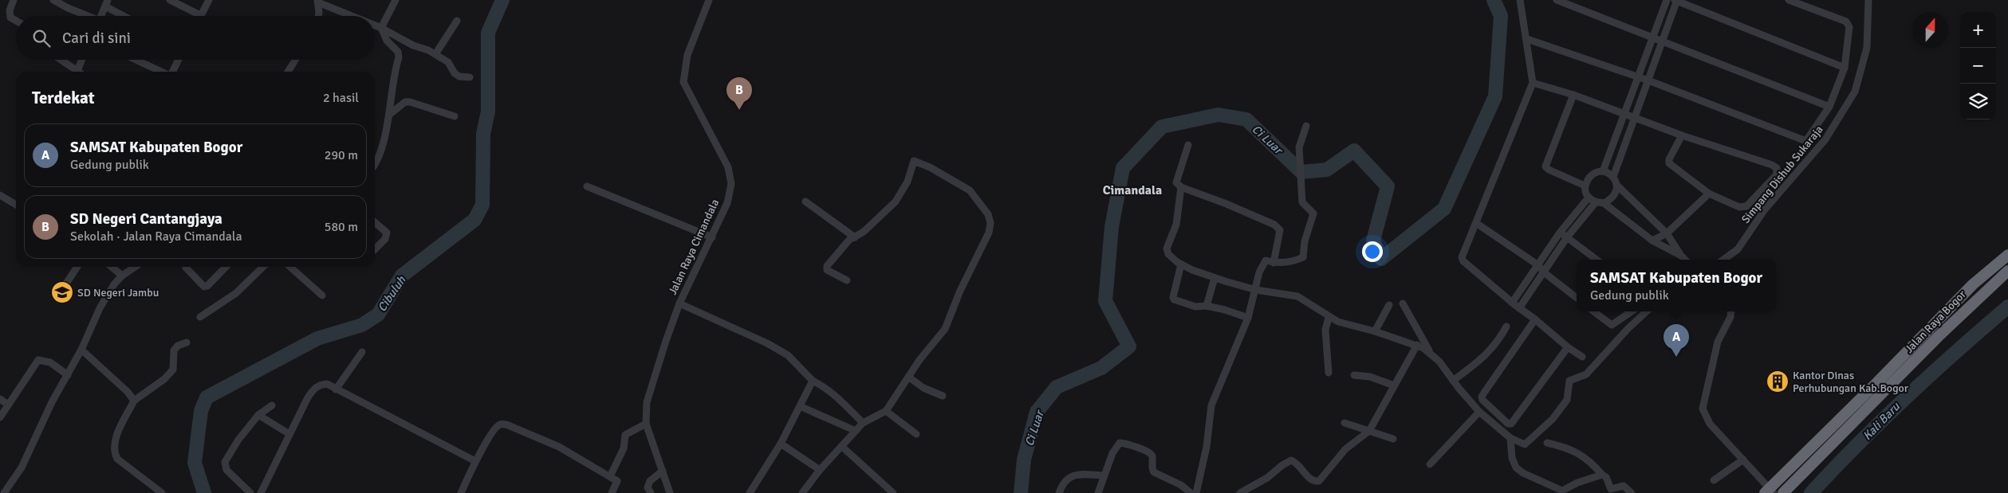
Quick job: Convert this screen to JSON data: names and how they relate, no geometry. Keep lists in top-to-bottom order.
{
  "streets": {
    "highway": ["Jalan Raya Bogor"],
    "street": ["Simpang Dishub Sukaraja", "Jalan Raya Cimandala"]
  },
  "districts": ["Cimandala"],
  "water": ["Ci Luar", "Cibuluh", "Kali Baru"],
  "places": {
    "school or university": ["SD Negeri Jambu"],
    "building": ["Kantor Dinas Perhubungan Kab.Bogor"]
  },
  "north": "top",
  "page": {
    "map_buttons": ["+", "−"],
    "search": "Cari di sini",
    "heading": ["Terdekat", "2 hasil"],
    "pins": ["B", "A"],
    "list": [
      {
        "mark": "A",
        "name": "SAMSAT Kabupaten Bogor",
        "note": "Gedung publik",
        "value": "290 m"
      },
      {
        "mark": "B",
        "name": "SD Negeri Cantangjaya",
        "note": "Sekolah · Jalan Raya Cimandala",
        "value": "580 m"
      }
    ],
    "popup": ["SAMSAT Kabupaten Bogor", "Gedung publik"]
  }
}
